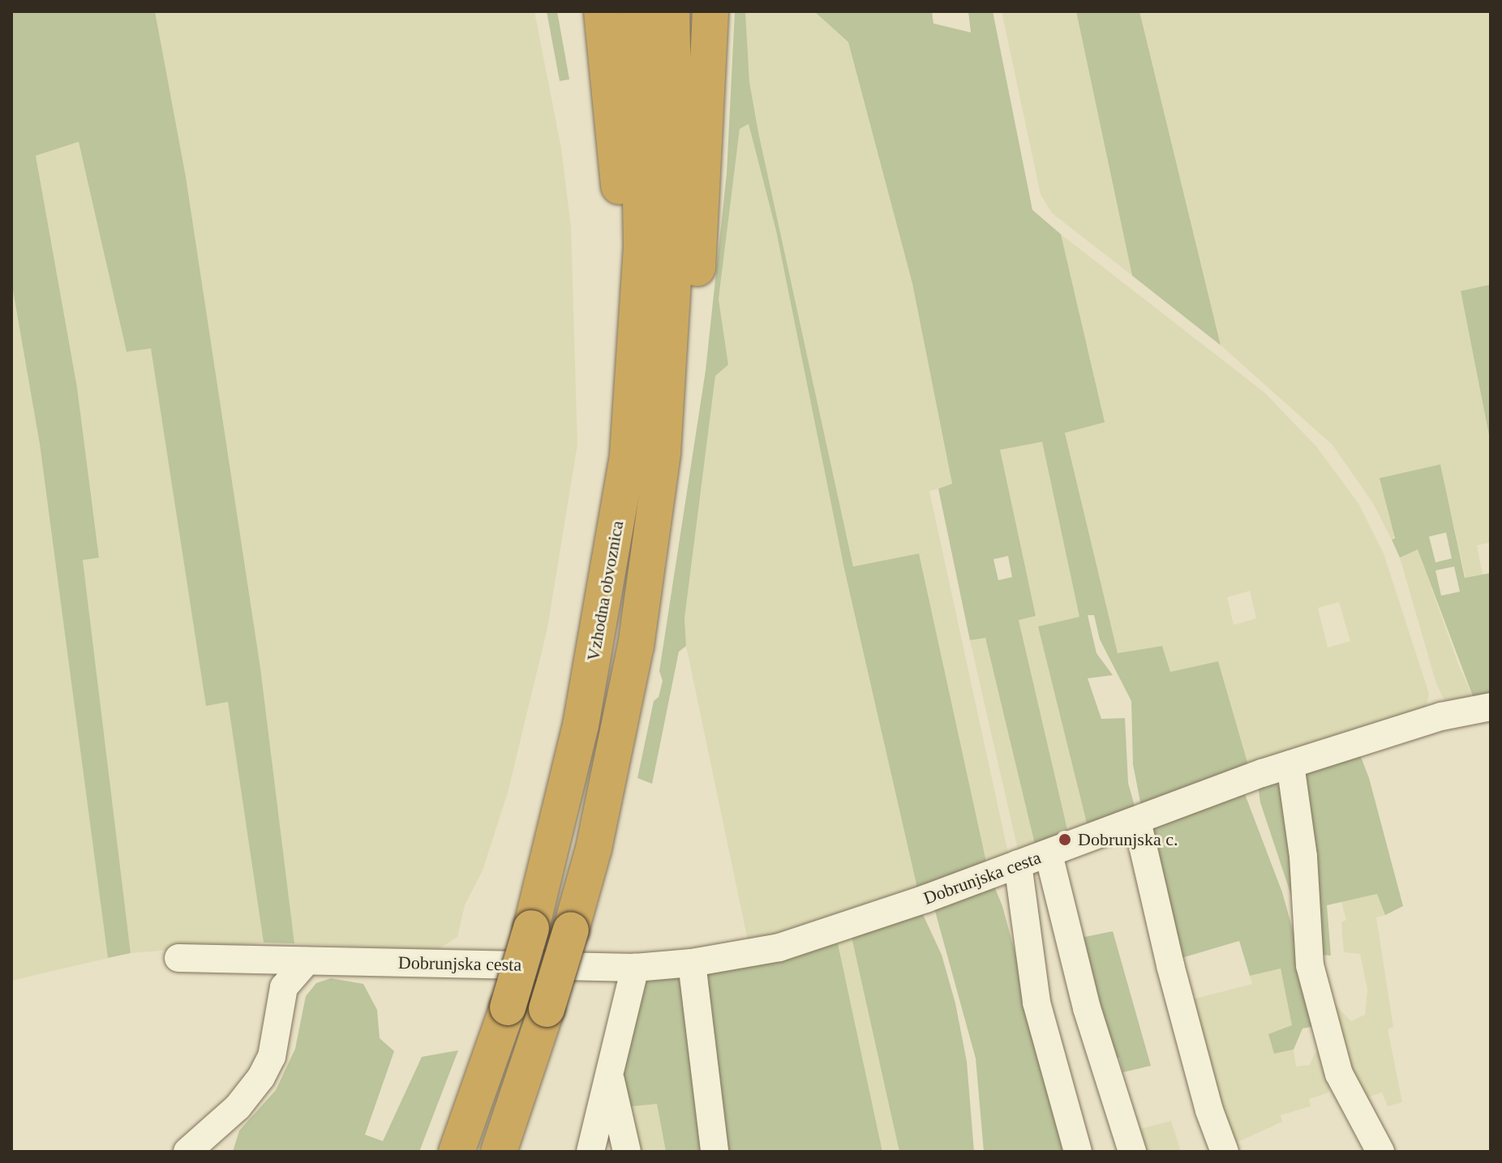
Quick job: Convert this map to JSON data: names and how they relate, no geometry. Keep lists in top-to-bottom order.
{
  "streets": {
    "highway": ["Vzhodna obvoznica"],
    "street": ["Dobrunjska cesta"]
  },
  "places": ["Dobrunjska c."]
}
